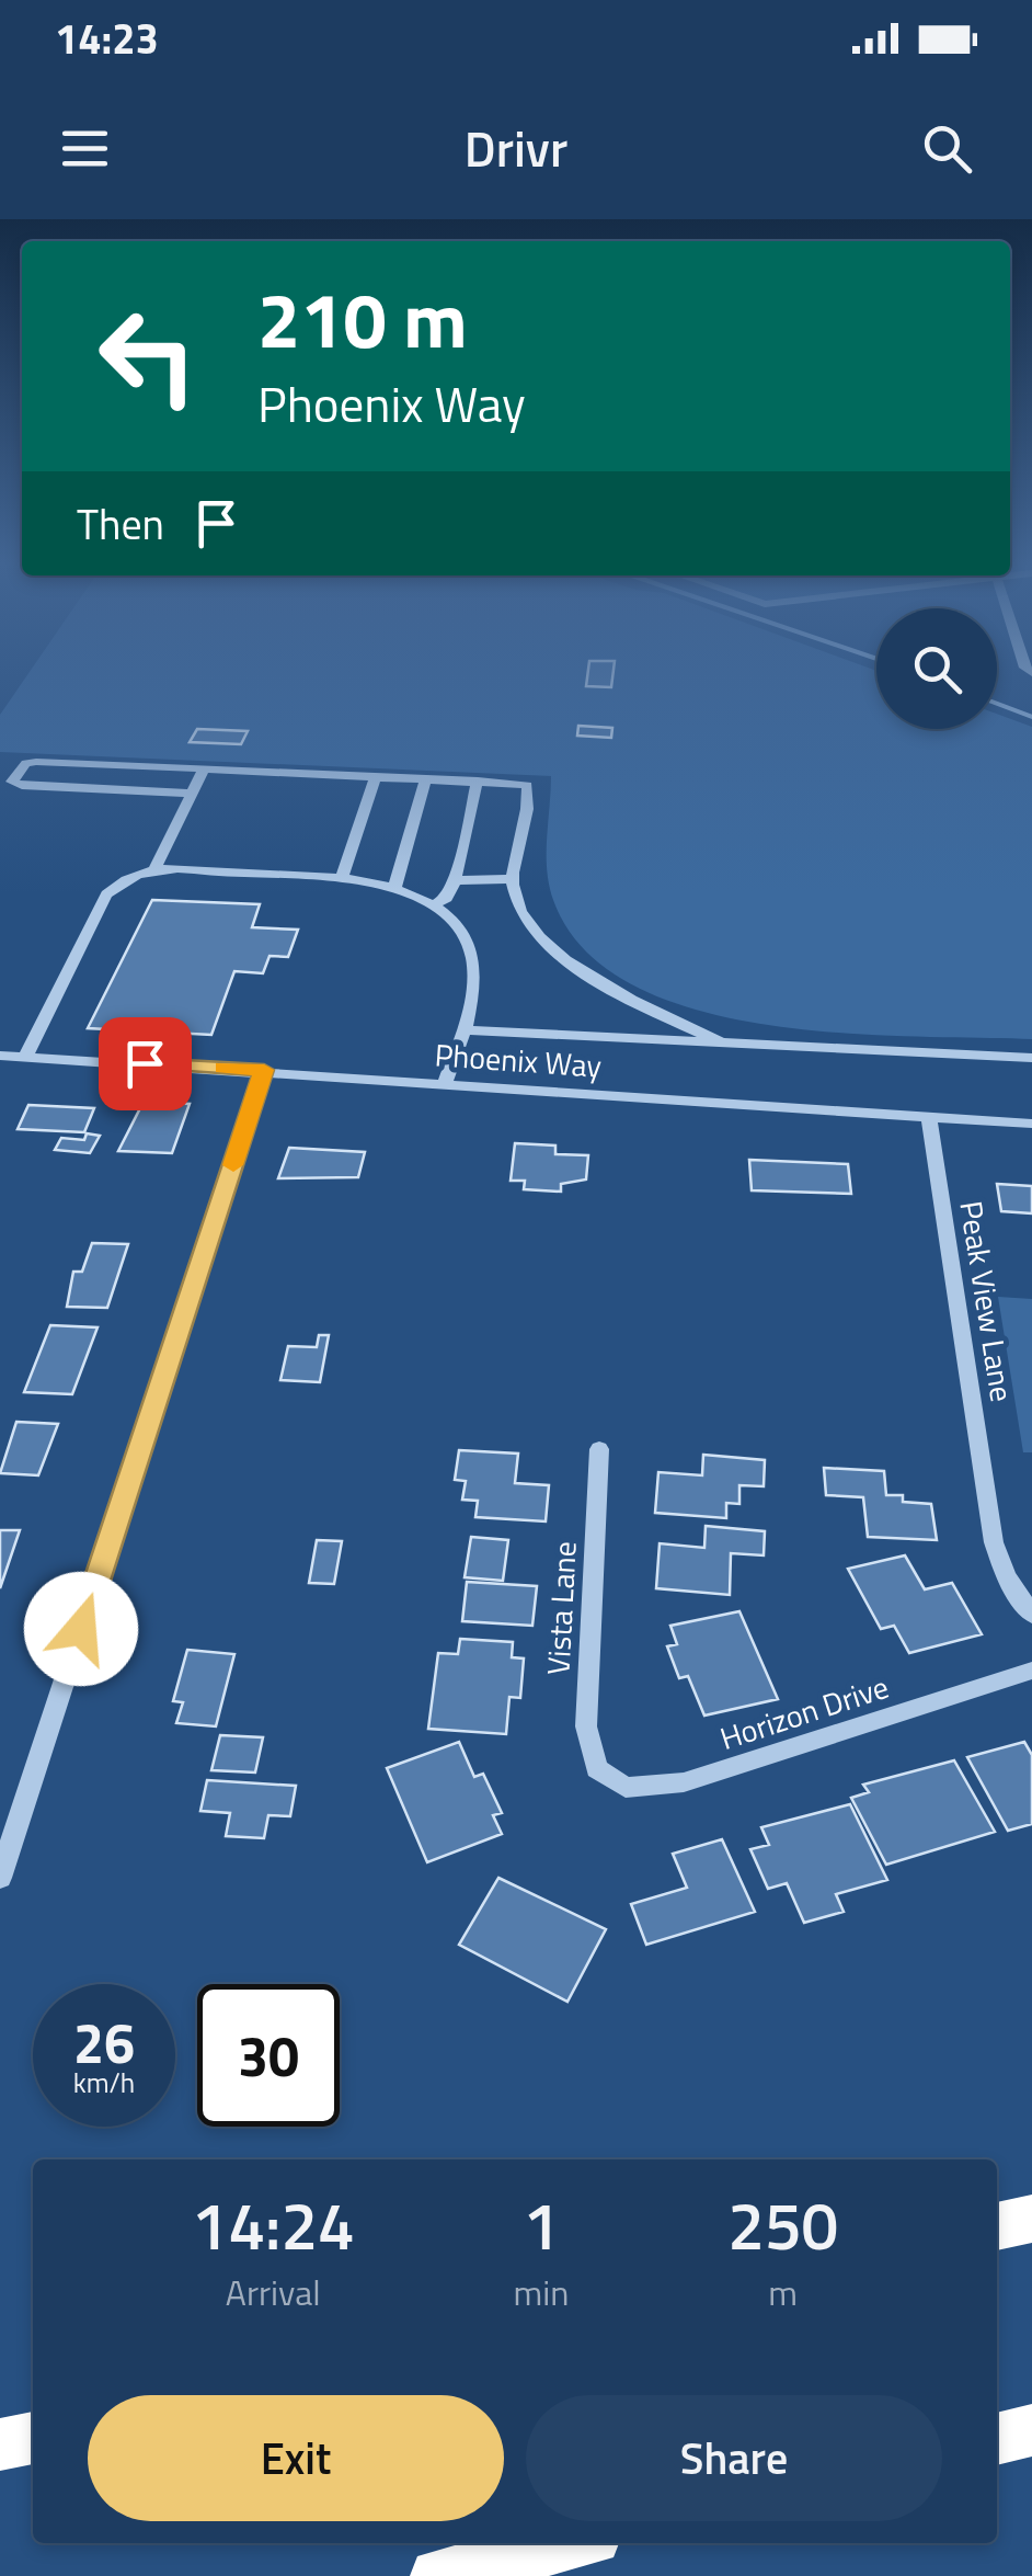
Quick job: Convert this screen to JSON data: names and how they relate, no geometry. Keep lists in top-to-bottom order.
{
  "streets": {
    "street": [
      "Phoenix Way",
      "Peak View Lane",
      "Vista Lane",
      "Horizon Drive"
    ]
  },
  "crossings": [
    ["Phoenix Way", "Peak View Lane"],
    ["Vista Lane", "Horizon Drive"]
  ],
  "page": {
    "status": "14:23",
    "header": "Drivr",
    "turn": ["210 m", "Phoenix Way"],
    "then": "Then",
    "speed": "26 km/h",
    "limit": "30",
    "eta": [
      "14:24",
      "Arrival",
      "1",
      "min",
      "250",
      "m"
    ],
    "buttons": ["Exit", "Share"]
  }
}
